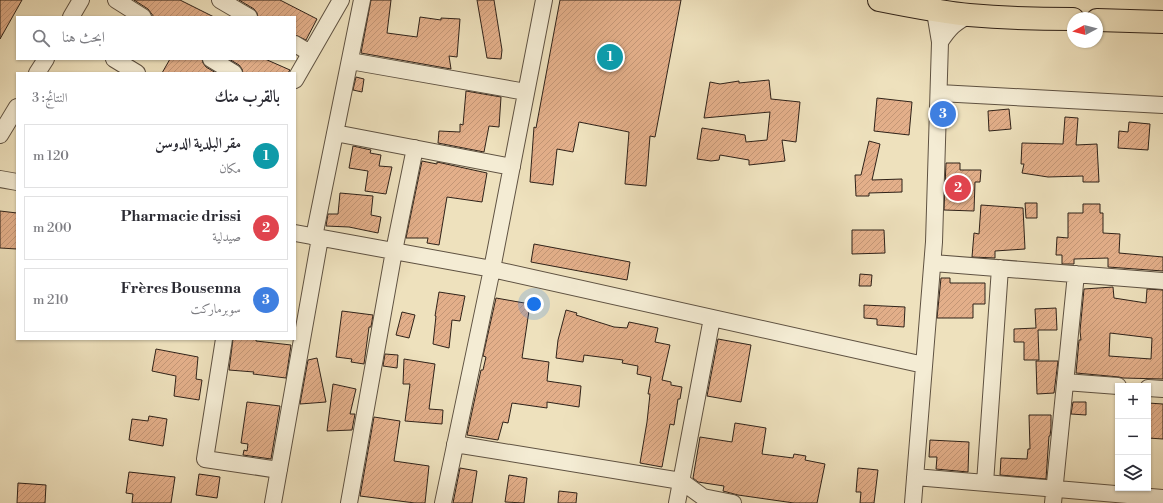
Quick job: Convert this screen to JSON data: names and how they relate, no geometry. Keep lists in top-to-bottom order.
{
  "north": "left",
  "page": {
    "search": "ابحث هنا",
    "pins": ["1", "3", "2"],
    "heading": ["بالقرب منك", "النتائج: 3"],
    "list": [
      {
        "mark": "1",
        "name": "مقر البلدية الدوسن",
        "note": "مكان",
        "value": "120 m"
      },
      {
        "mark": "2",
        "name": "Pharmacie drissi",
        "note": "صيدلية",
        "value": "200 m"
      },
      {
        "mark": "3",
        "name": "Frères Bousenna",
        "note": "سوبرماركت",
        "value": "210 m"
      }
    ],
    "map_buttons": ["+", "−"]
  }
}
